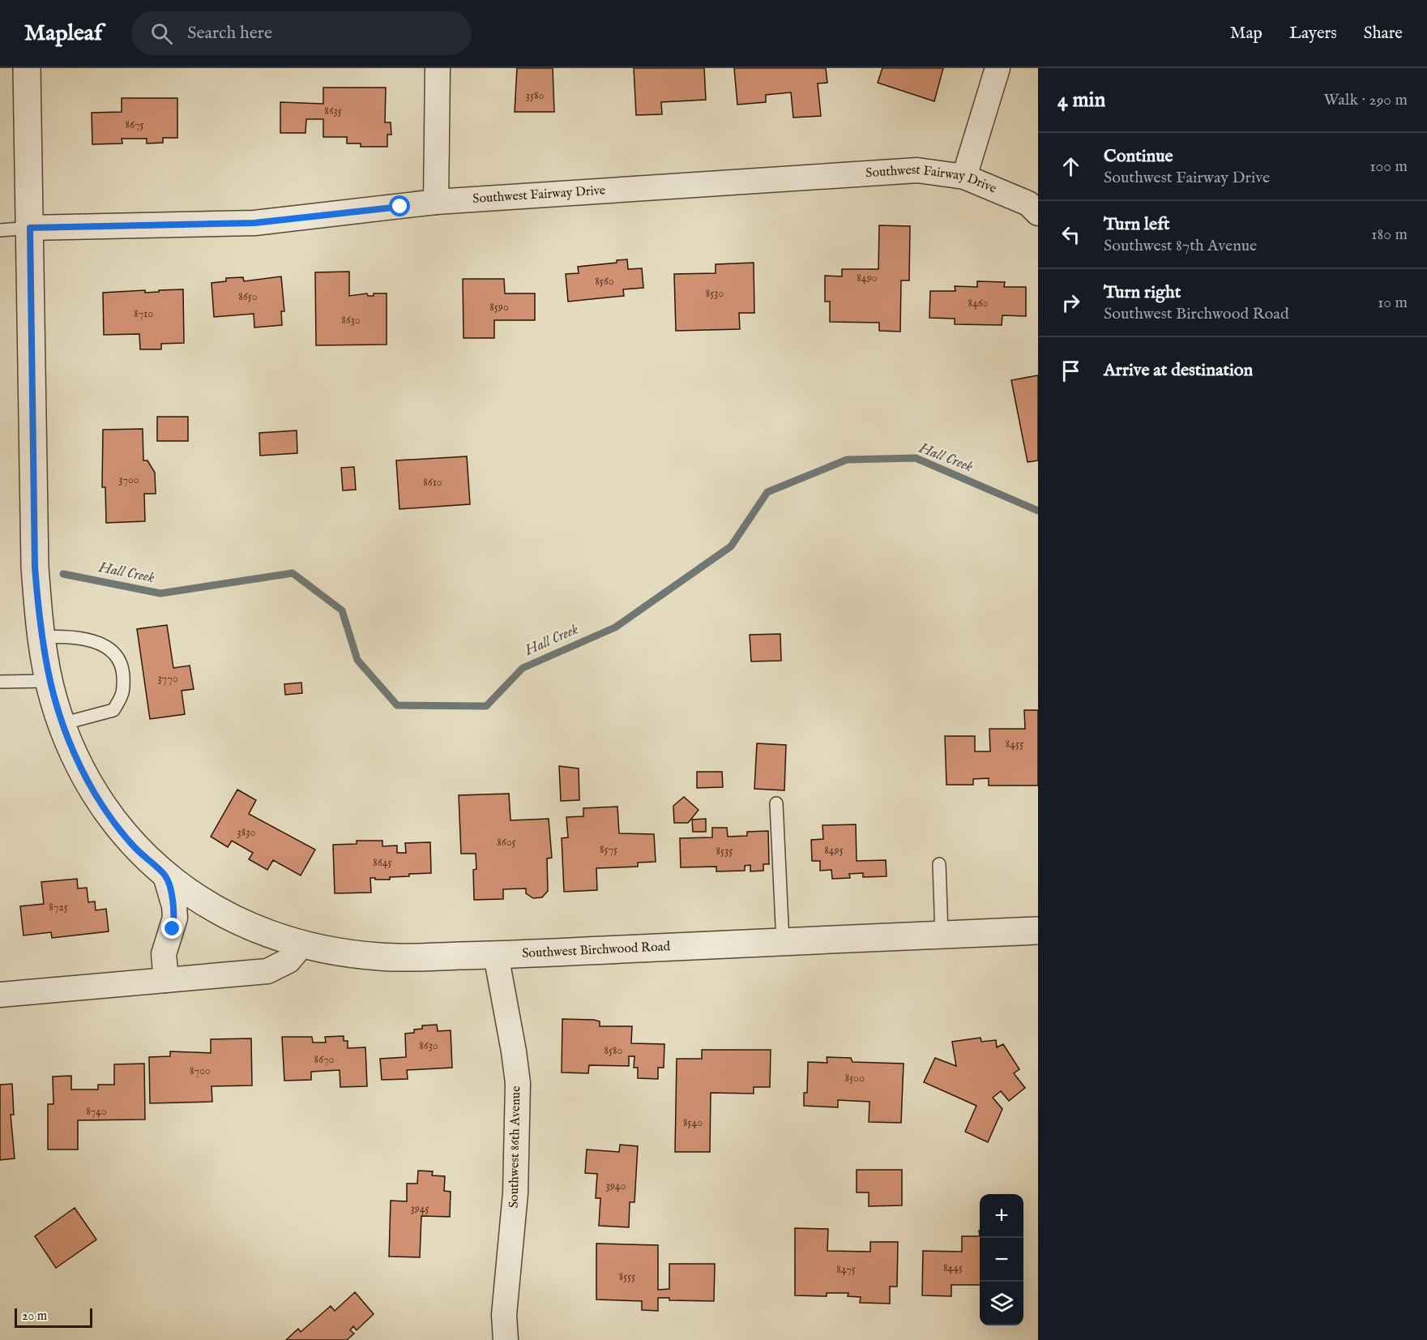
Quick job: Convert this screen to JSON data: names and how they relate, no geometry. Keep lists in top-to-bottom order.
{
  "streets": {
    "street": ["Southwest Fairway Drive", "Southwest Birchwood Road", "Southwest 86th Avenue"]
  },
  "crossings": [
    ["Southwest Fairway Drive", "Southwest Birchwood Road"],
    ["Southwest Birchwood Road", "Southwest 86th Avenue"]
  ],
  "water": ["Hall Creek"],
  "house_numbers": [
    "3580",
    "8635",
    "8675",
    "8490",
    "8560",
    "8530",
    "8650",
    "8460",
    "8590",
    "8710",
    "8630",
    "3700",
    "8610",
    "3770",
    "8455",
    "3830",
    "8605",
    "8575",
    "8495",
    "8535",
    "8645",
    "8725",
    "8630",
    "8580",
    "8670",
    "8700",
    "8500",
    "8740",
    "8540",
    "3940",
    "3945",
    "8445",
    "8475",
    "8555"
  ],
  "scale_bar": "20 m",
  "page": {
    "header": "Mapleaf",
    "search": "Search here",
    "nav": ["Map", "Layers", "Share"],
    "heading": ["4 min", "Walk · 290 m"],
    "list": [
      ["Continue", "Southwest Fairway Drive", "100 m"],
      ["Turn left", "Southwest 87th Avenue", "180 m"],
      ["Turn right", "Southwest Birchwood Road", "10 m"],
      "Arrive at destination"
    ],
    "map_buttons": ["+", "−"],
    "scale": "20 m"
  }
}
